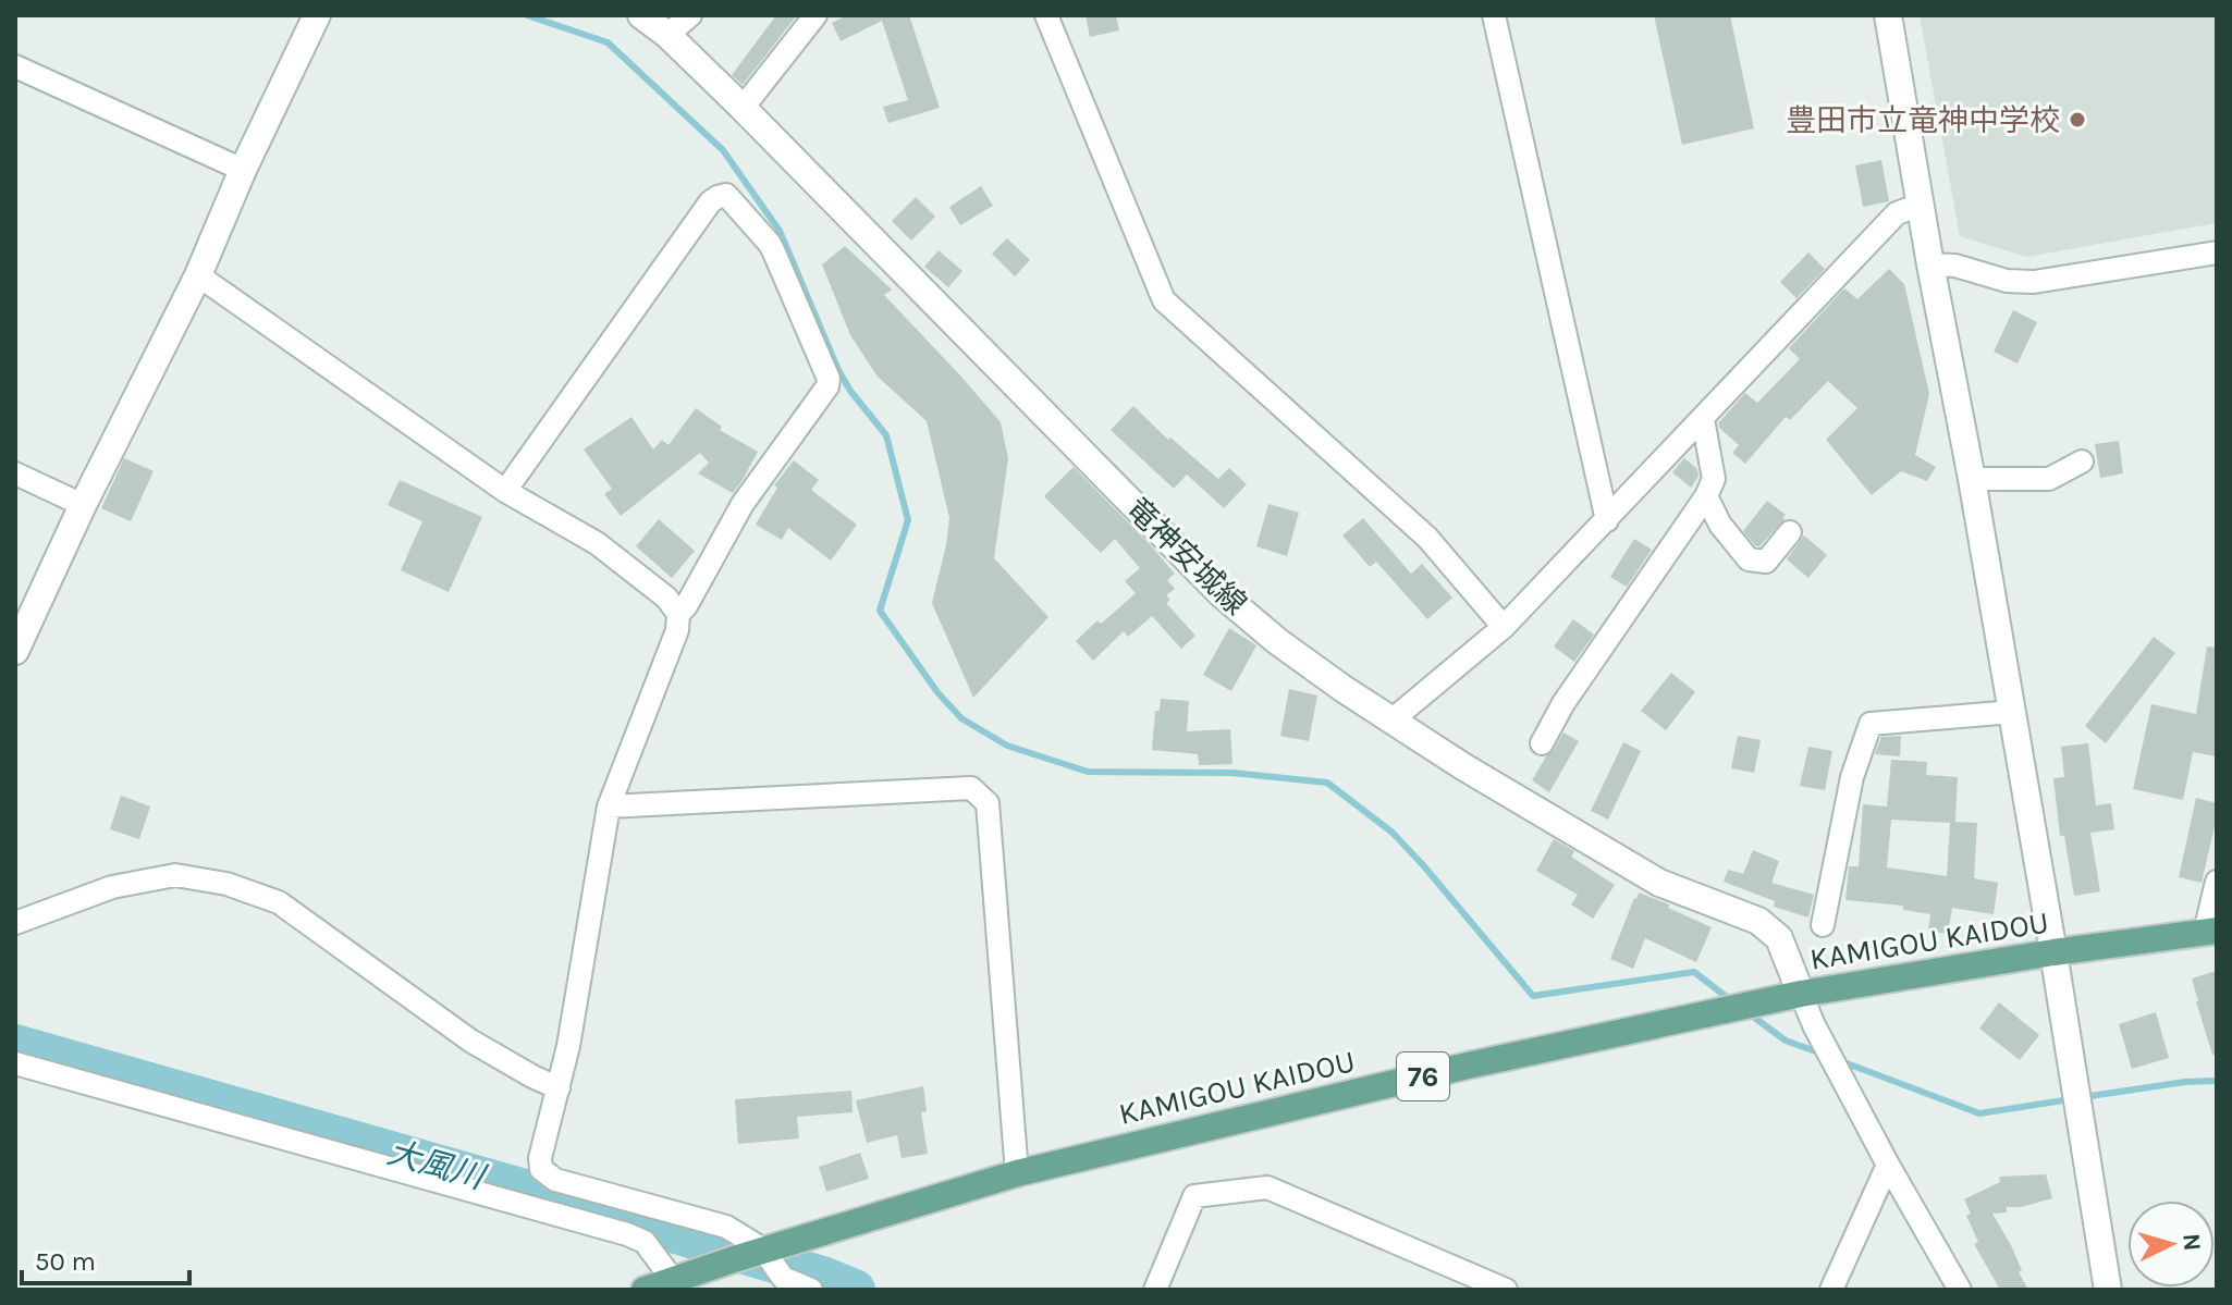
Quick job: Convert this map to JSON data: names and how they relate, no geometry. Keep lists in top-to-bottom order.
{
  "streets": {
    "main road": ["KAMIGOU KAIDOU", "76"],
    "street": ["竜神安城線"]
  },
  "crossings": [
    ["竜神安城線", "KAMIGOU KAIDOU"]
  ],
  "water": ["大風川"],
  "places": ["豊田市立竜神中学校"],
  "scale_bar": "50 m",
  "north": "right"
}
